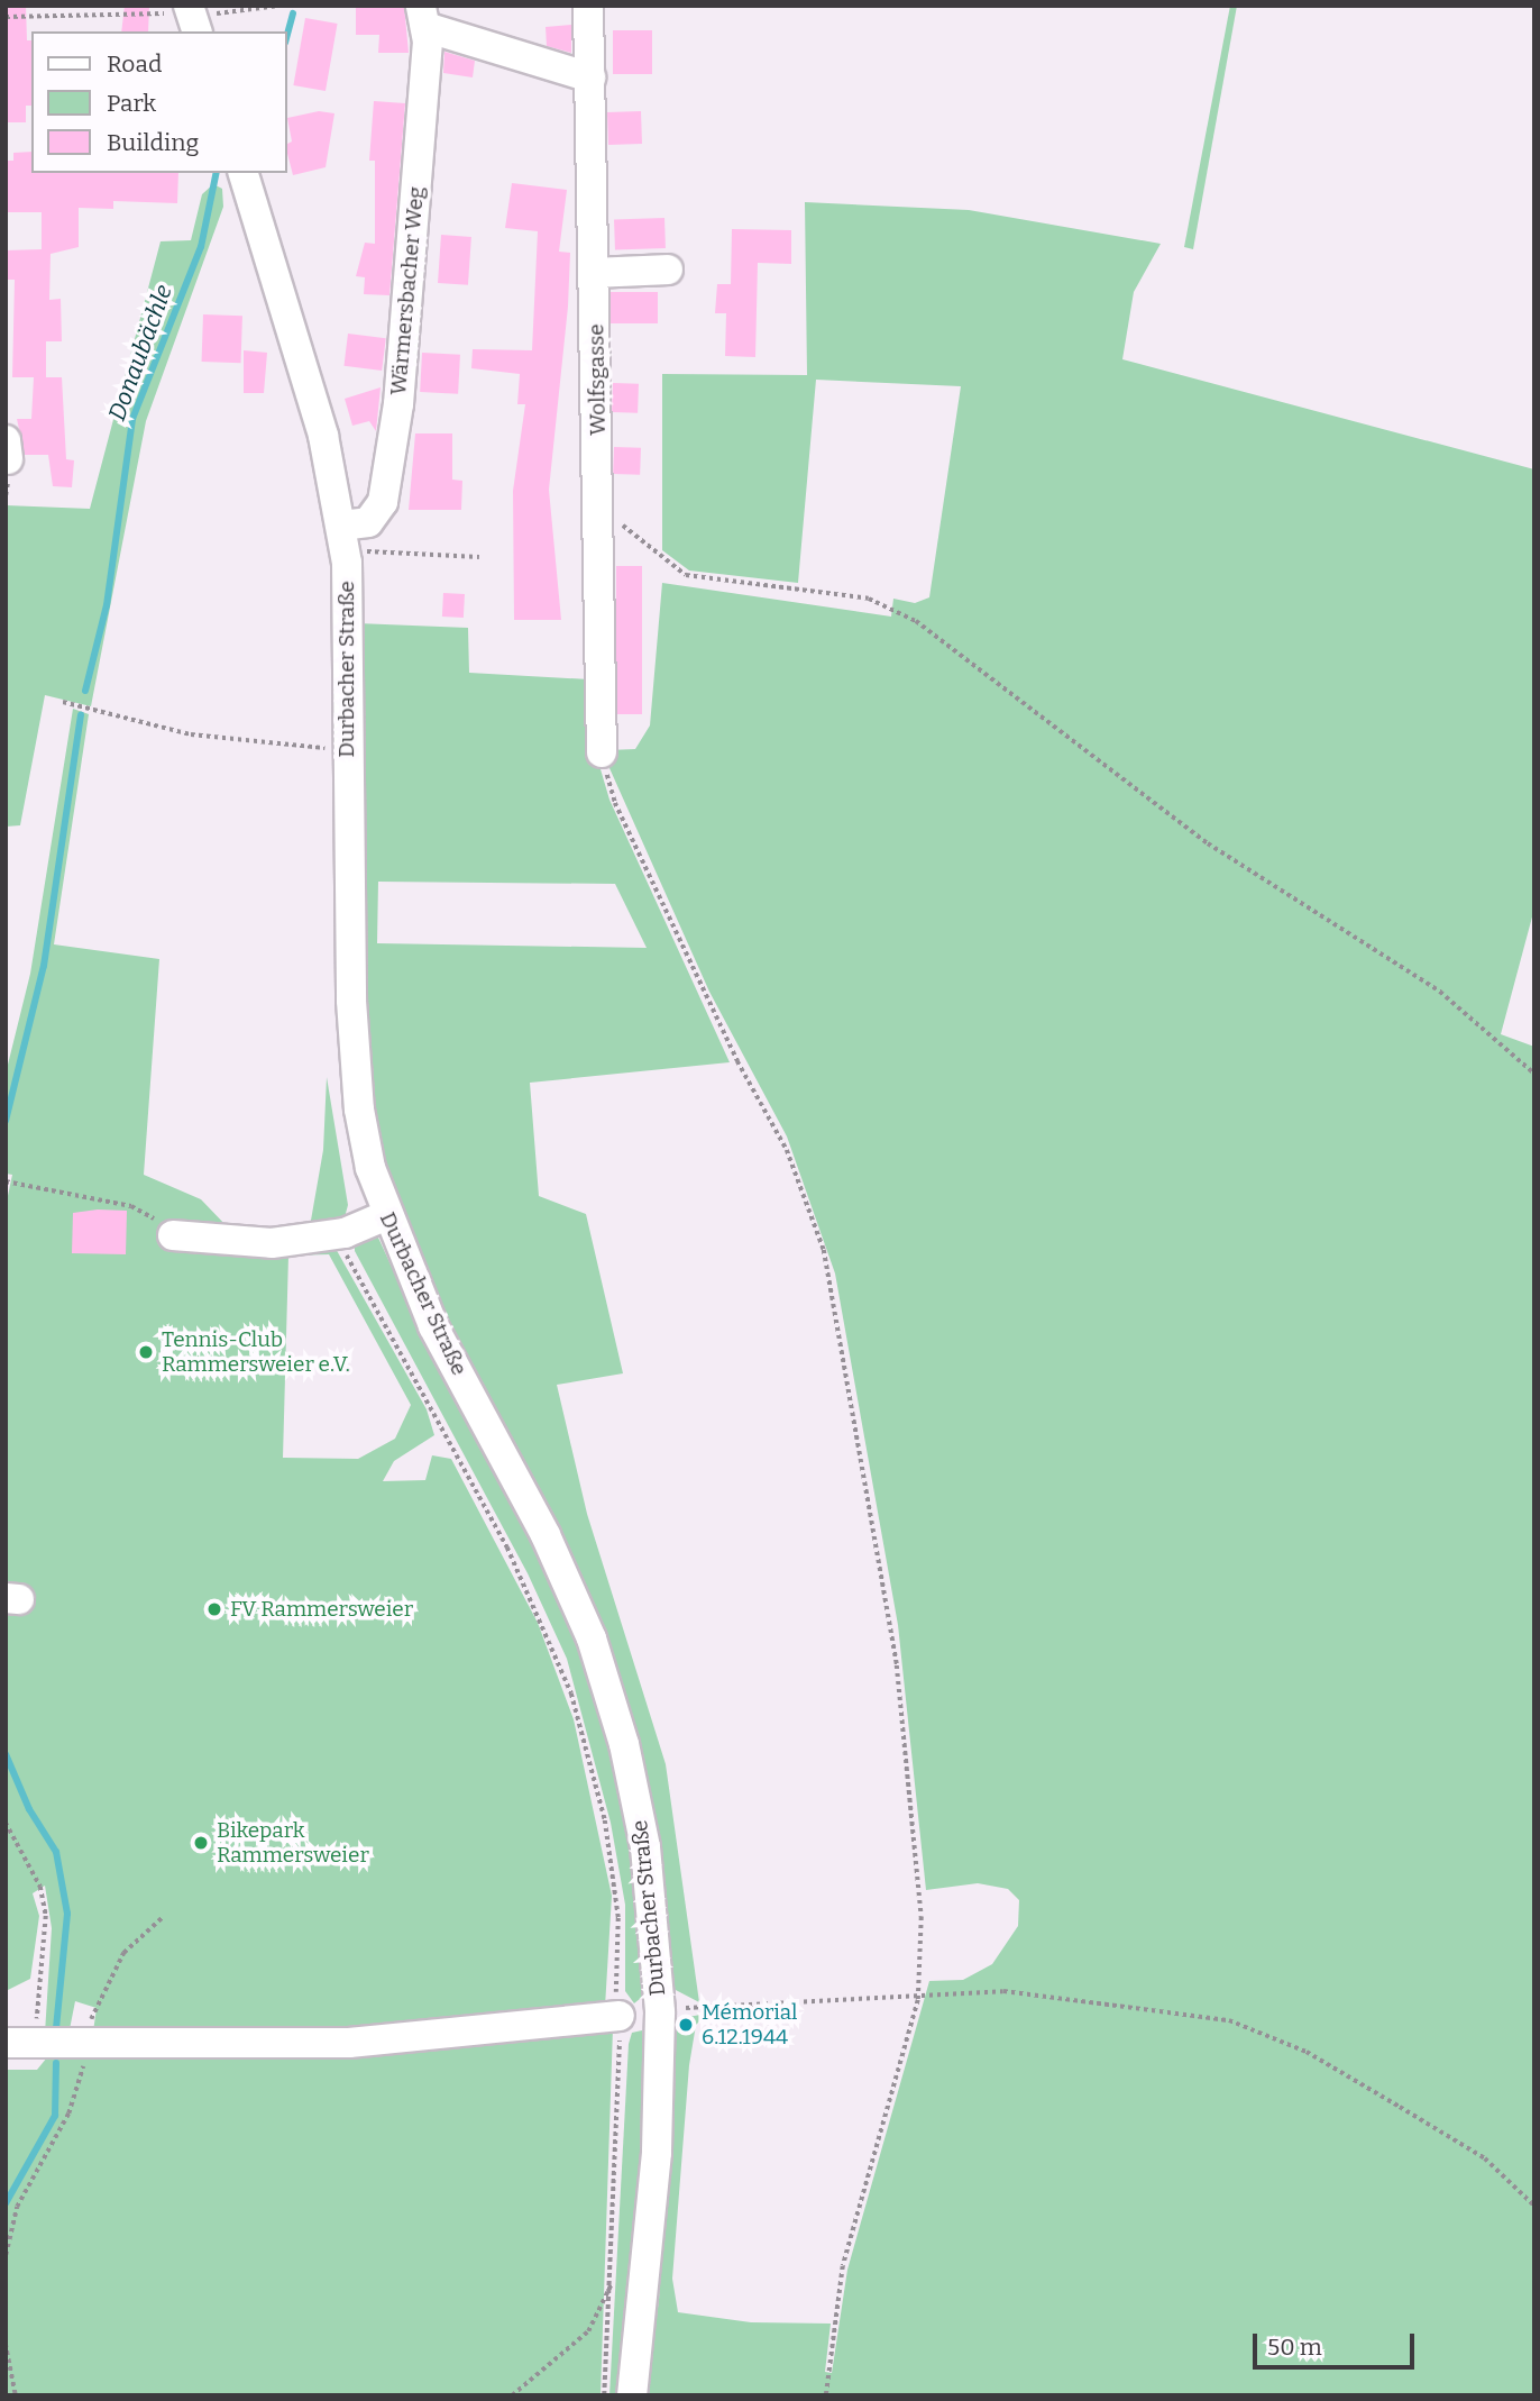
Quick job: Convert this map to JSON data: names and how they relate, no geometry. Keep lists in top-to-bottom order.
{
  "streets": {
    "street": ["Wärmersbacher Weg", "Wolfsgasse", "Durbacher Straße"]
  },
  "crossings": [
    ["Wärmersbacher Weg", "Wolfsgasse"],
    ["Wärmersbacher Weg", "Durbacher Straße"]
  ],
  "water": ["Donaubächle"],
  "places": [
    "Tennis-Club Rammersweier e.V.",
    "FV Rammersweier",
    "Bikepark Rammersweier",
    "Mémorial 6.12.1944"
  ],
  "legend": ["Road", "Park", "Building"],
  "scale_bar": "50 m"
}
